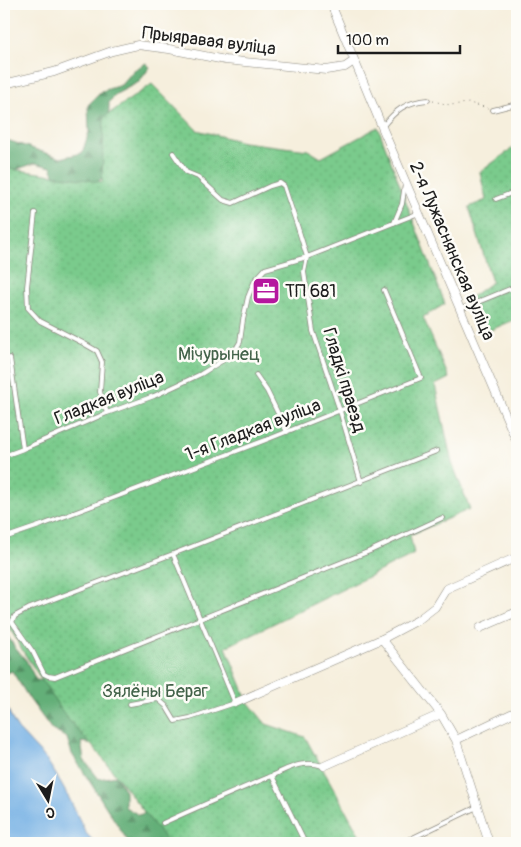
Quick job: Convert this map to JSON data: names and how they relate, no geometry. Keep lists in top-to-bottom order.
{
  "streets": {
    "street": ["Прыяравая вуліца", "2-я Лужаснянская вуліца"],
    "lane": ["Гладкі праезд", "Гладкая вуліца", "1-я Гладкая вуліца"]
  },
  "crossings": [
    ["Прыяравая вуліца", "2-я Лужаснянская вуліца"],
    ["2-я Лужаснянская вуліца", "Гладкая вуліца"],
    ["Гладкі праезд", "Гладкая вуліца"],
    ["Гладкі праезд", "1-я Гладкая вуліца"]
  ],
  "parks": ["Мічурынец", "Зялёны Бераг"],
  "places": {
    "office": ["ТП 681"]
  },
  "scale_bar": "100 m",
  "north": "bottom"
}
